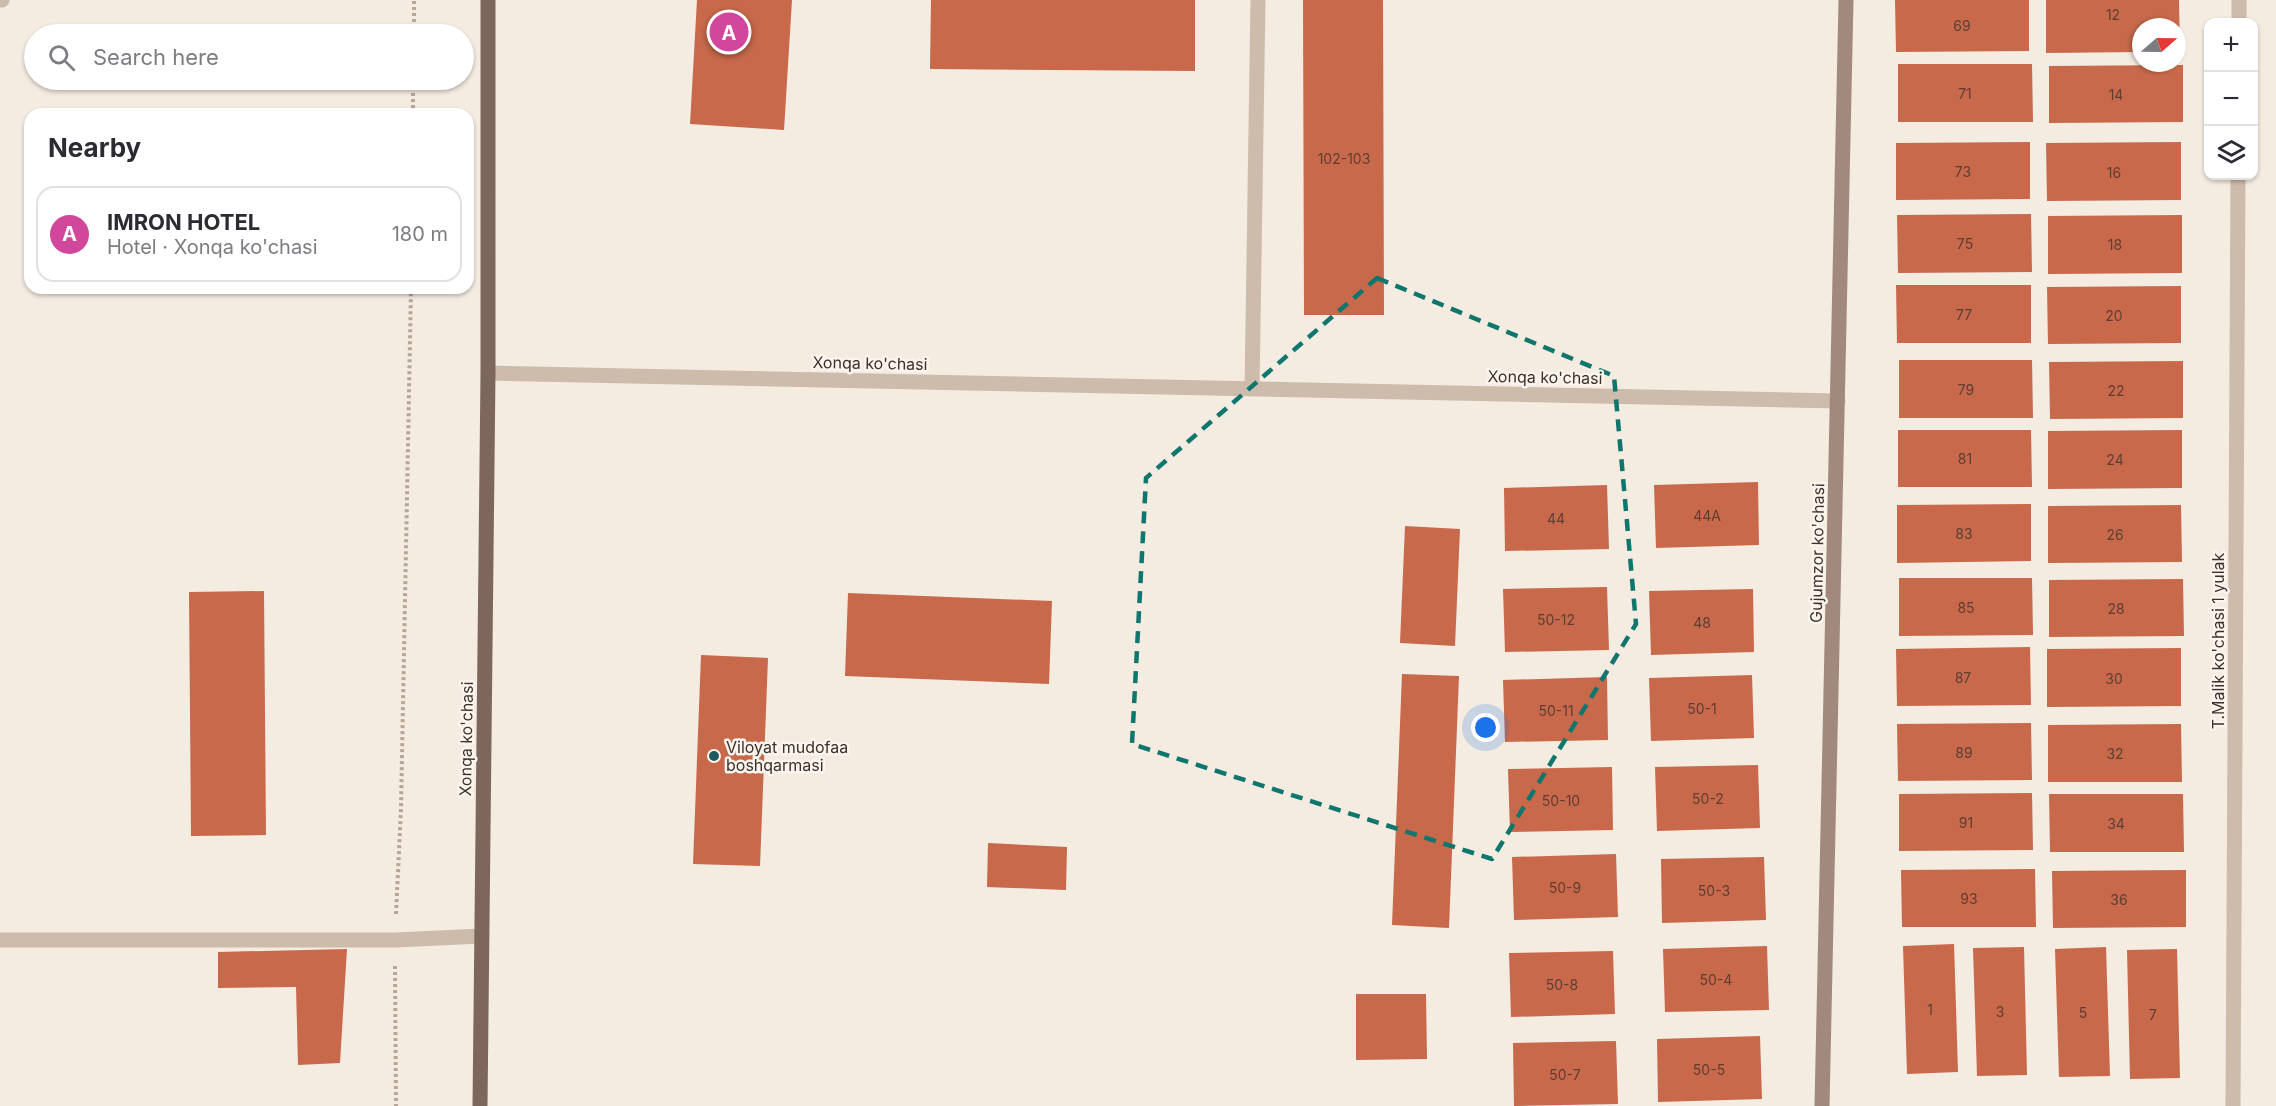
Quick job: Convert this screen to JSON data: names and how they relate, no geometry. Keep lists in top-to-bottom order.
{
  "streets": {
    "main road": ["Xonqa ko'chasi"],
    "street": ["Gujumzor ko'chasi", "T.Malik ko'chasi 1 yulak"]
  },
  "crossings": [
    ["Xonqa ko'chasi", "Gujumzor ko'chasi"]
  ],
  "places": ["Viloyat mudofaa boshqarmasi"],
  "house_numbers": [
    "12",
    "69",
    "71",
    "14",
    "102-103",
    "73",
    "16",
    "75",
    "18",
    "77",
    "20",
    "79",
    "22",
    "81",
    "24",
    "44A",
    "44",
    "83",
    "26",
    "85",
    "28",
    "50-12",
    "48",
    "87",
    "30",
    "50-1",
    "50-11",
    "89",
    "32",
    "50-2",
    "50-10",
    "91",
    "34",
    "50-9",
    "50-3",
    "93",
    "36",
    "50-4",
    "50-8",
    "1",
    "3",
    "5",
    "7",
    "50-5",
    "50-7"
  ],
  "north": "right",
  "page": {
    "pins": "A",
    "map_buttons": ["+", "−"],
    "search": "Search here",
    "heading": "Nearby",
    "list": [
      {
        "mark": "A",
        "name": "IMRON HOTEL",
        "note": "Hotel · Xonqa ko'chasi",
        "value": "180 m"
      }
    ]
  }
}
